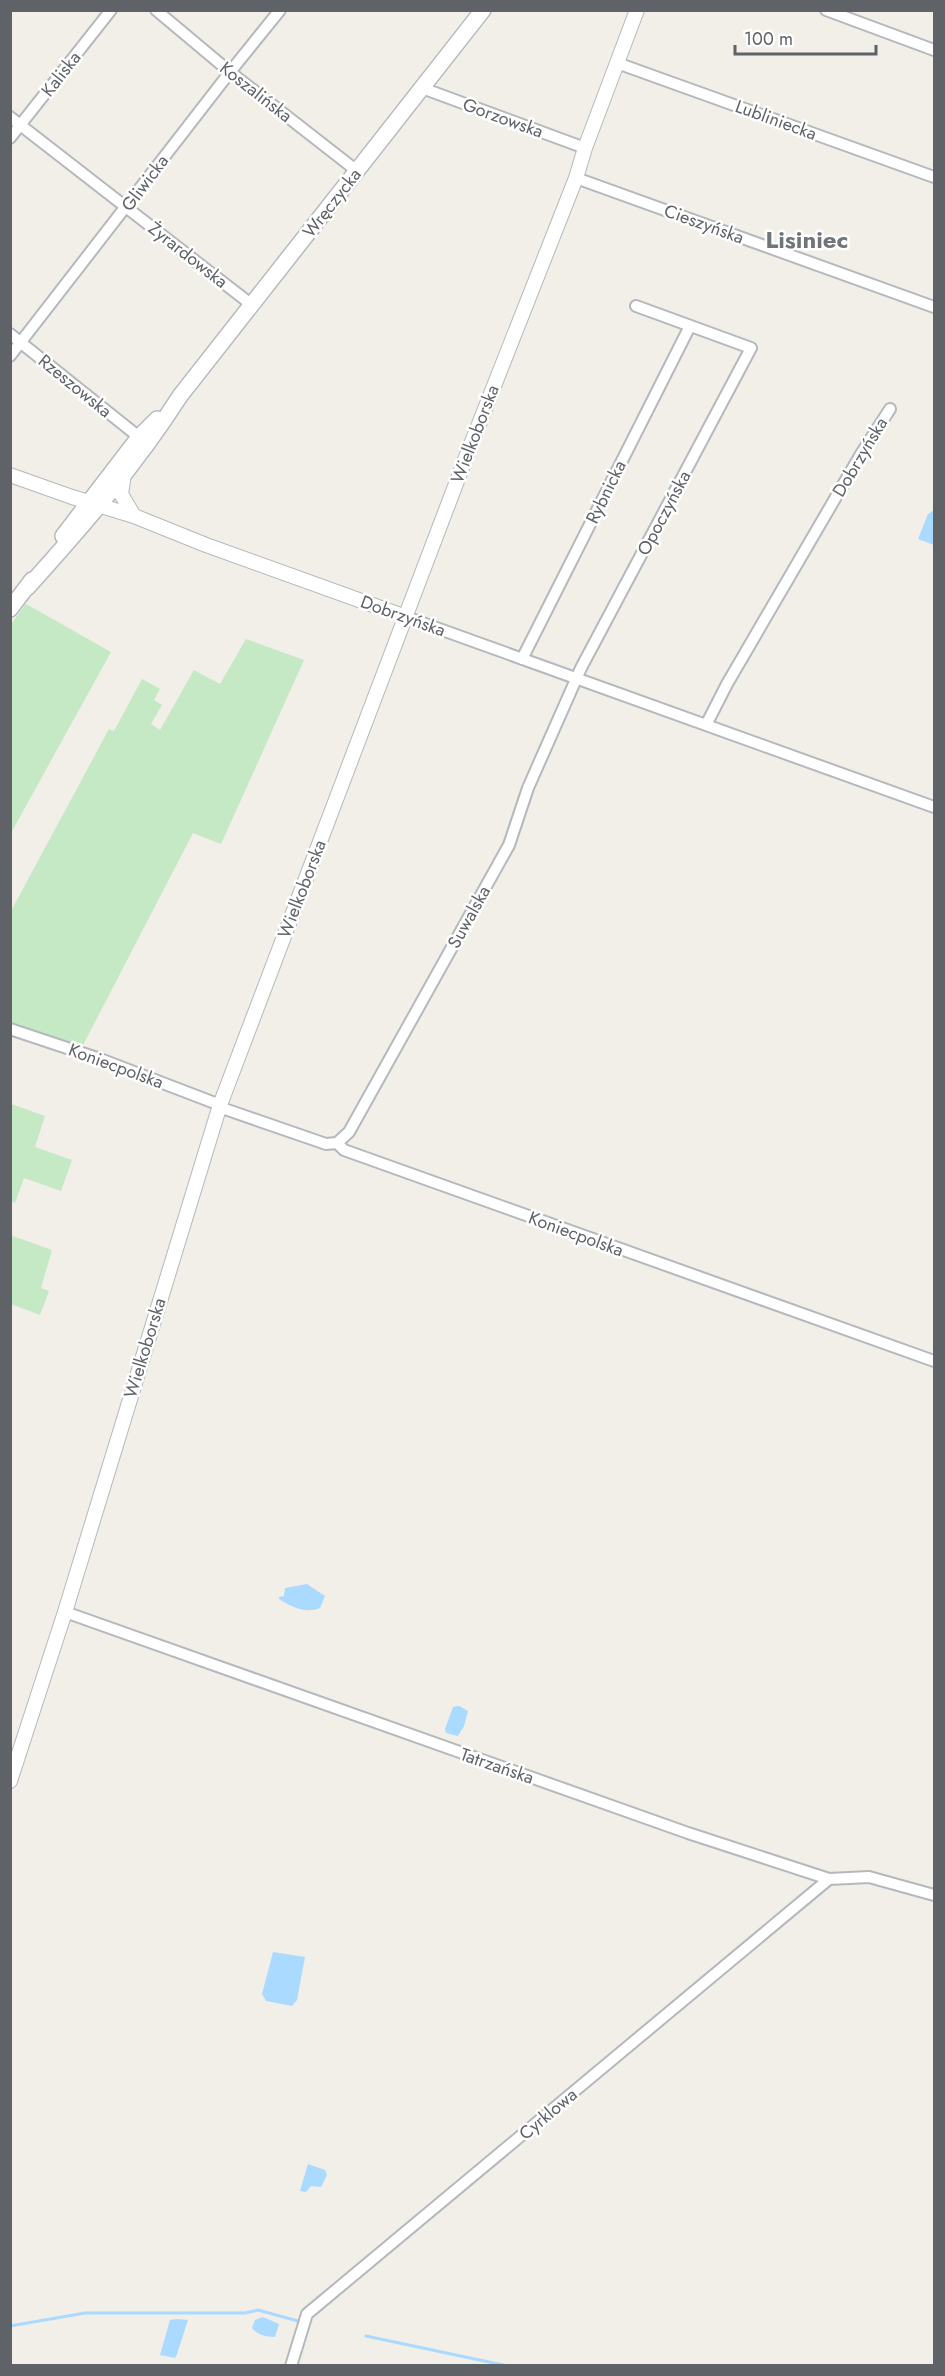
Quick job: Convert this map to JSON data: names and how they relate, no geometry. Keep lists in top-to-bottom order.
{
  "streets": {
    "main road": ["Wręczycka"],
    "street": [
      "Kaliska",
      "Koszalińska",
      "Gorzowska",
      "Lubliniecka",
      "Gliwicka",
      "Cieszyńska",
      "Żyrardowska",
      "Rzeszowska",
      "Wielkoborska",
      "Dobrzyńska",
      "Rybnicka",
      "Opoczyńska",
      "Suwalska",
      "Koniecpolska",
      "Tatrzańska",
      "Cyrklowa"
    ]
  },
  "crossings": [
    ["Kaliska", "Żyrardowska"],
    ["Koszalińska", "Gliwicka"],
    ["Koszalińska", "Wręczycka"],
    ["Gorzowska", "Wręczycka"],
    ["Gorzowska", "Wielkoborska"],
    ["Lubliniecka", "Wielkoborska"],
    ["Gliwicka", "Żyrardowska"],
    ["Gliwicka", "Rzeszowska"],
    ["Wręczycka", "Żyrardowska"],
    ["Wręczycka", "Rzeszowska"],
    ["Wręczycka", "Dobrzyńska"],
    ["Cieszyńska", "Wielkoborska"],
    ["Wielkoborska", "Dobrzyńska"],
    ["Wielkoborska", "Koniecpolska"],
    ["Wielkoborska", "Tatrzańska"],
    ["Dobrzyńska", "Rybnicka"],
    ["Dobrzyńska", "Opoczyńska"],
    ["Dobrzyńska", "Suwalska"],
    ["Rybnicka", "Opoczyńska"],
    ["Opoczyńska", "Suwalska"],
    ["Suwalska", "Koniecpolska"],
    ["Tatrzańska", "Cyrklowa"]
  ],
  "districts": ["Lisiniec"],
  "scale_bar": "100 m"
}
